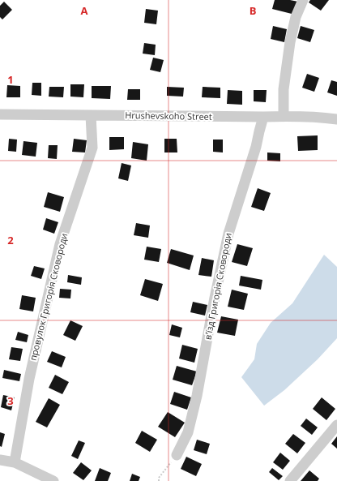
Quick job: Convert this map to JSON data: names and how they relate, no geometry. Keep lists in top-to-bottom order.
{
  "streets": {
    "street": ["Hrushevskoho Street", "в'їзд Григорія Сковороди", "провулок Григорія Сковороди"]
  },
  "crossings": [
    ["Hrushevskoho Street", "в'їзд Григорія Сковороди"],
    ["Hrushevskoho Street", "провулок Григорія Сковороди"]
  ],
  "grid": {
    "columns": ["A", "B"],
    "rows": ["1", "2", "3"]
  }
}
